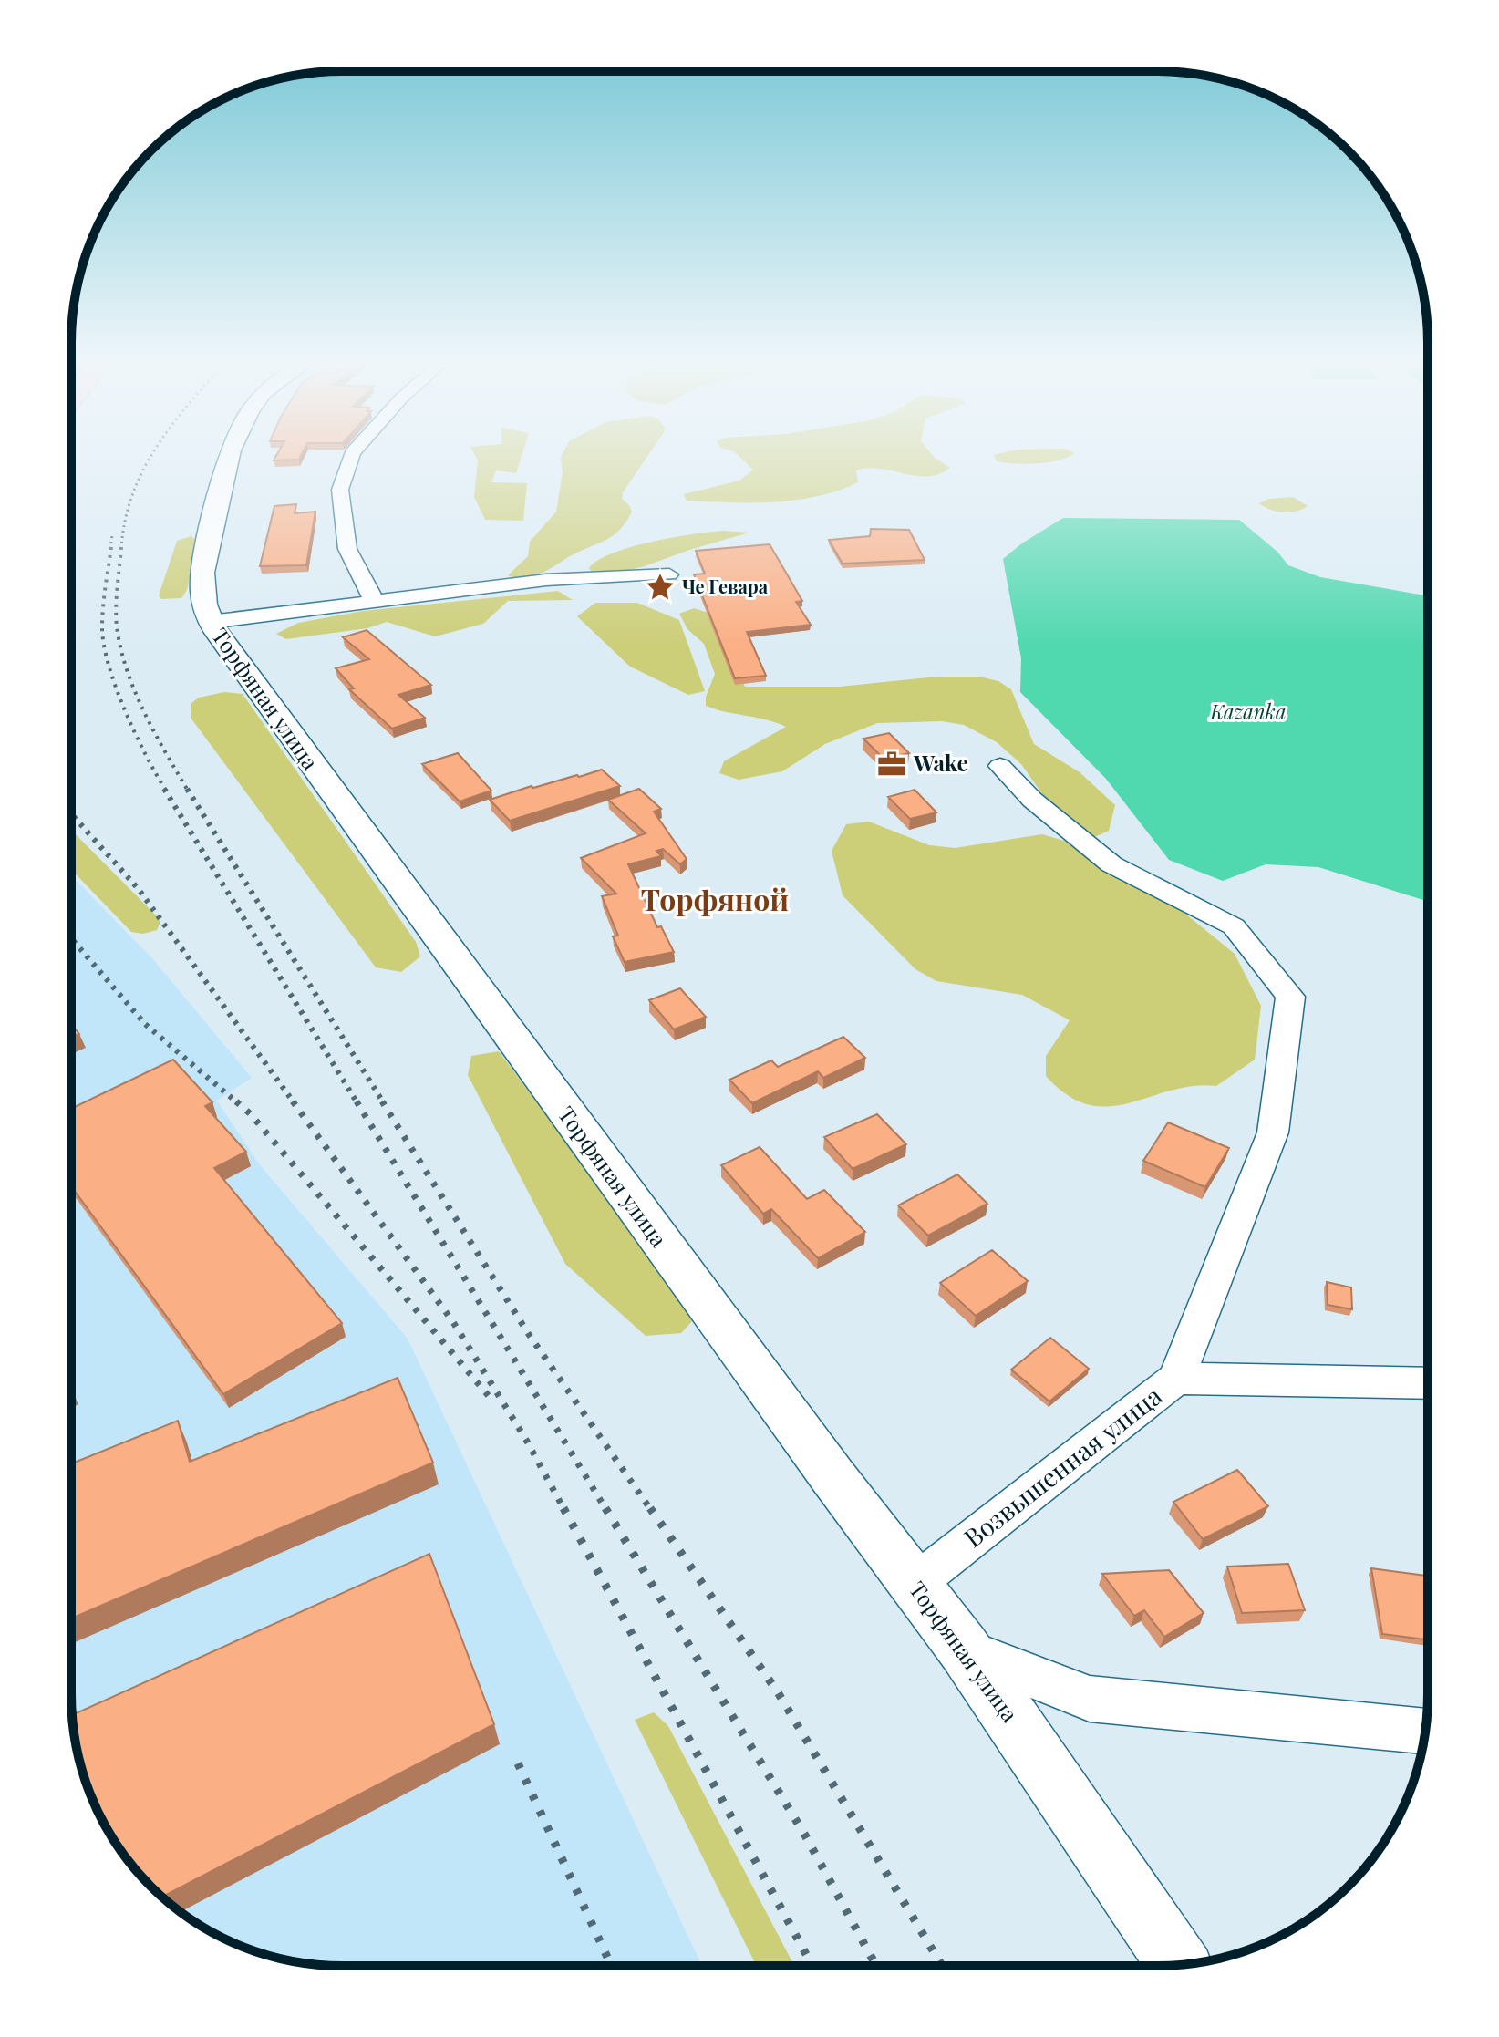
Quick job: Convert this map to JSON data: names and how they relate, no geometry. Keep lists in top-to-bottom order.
{
  "streets": {
    "street": ["Торфяная улица", "Возвышенная улица"]
  },
  "crossings": [
    ["Торфяная улица", "Возвышенная улица"]
  ],
  "districts": ["Торфяной"],
  "water": ["Kazanka"],
  "places": {
    "place": ["Че Гевара"],
    "office": ["Wake"]
  }
}
